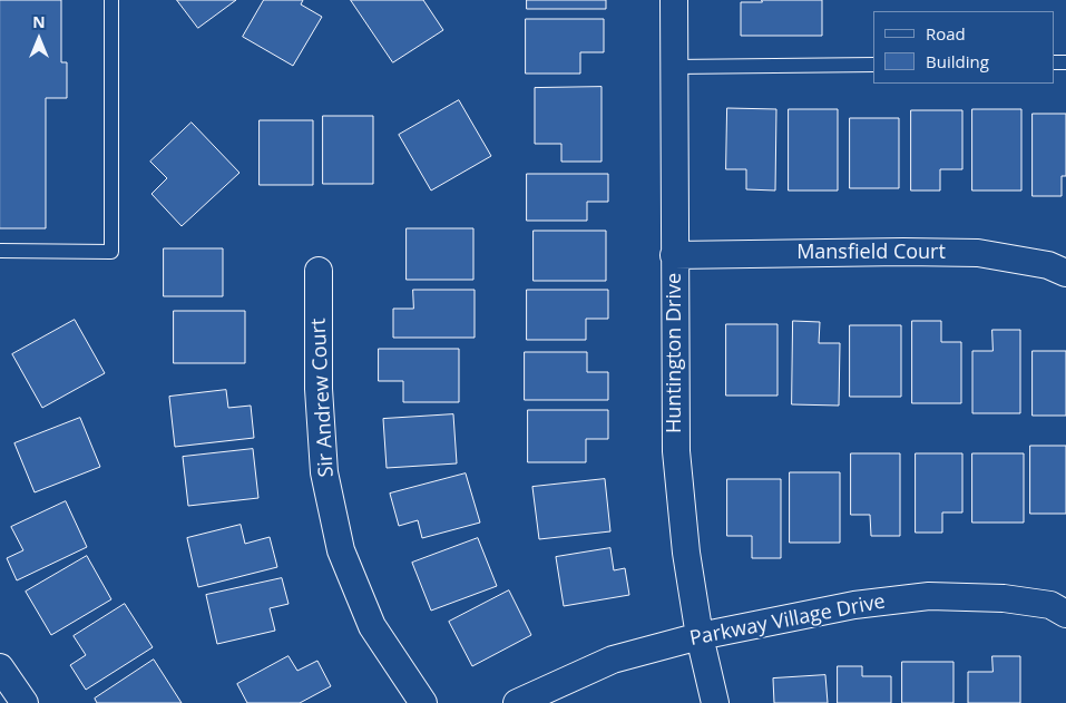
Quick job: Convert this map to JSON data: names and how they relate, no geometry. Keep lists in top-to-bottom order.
{
  "streets": {
    "street": [
      "Mansfield Court",
      "Huntington Drive",
      "Sir Andrew Court",
      "Parkway Village Drive"
    ]
  },
  "crossings": [
    ["Mansfield Court", "Huntington Drive"],
    ["Huntington Drive", "Parkway Village Drive"]
  ],
  "legend": ["Road", "Building"],
  "north": "top"
}
